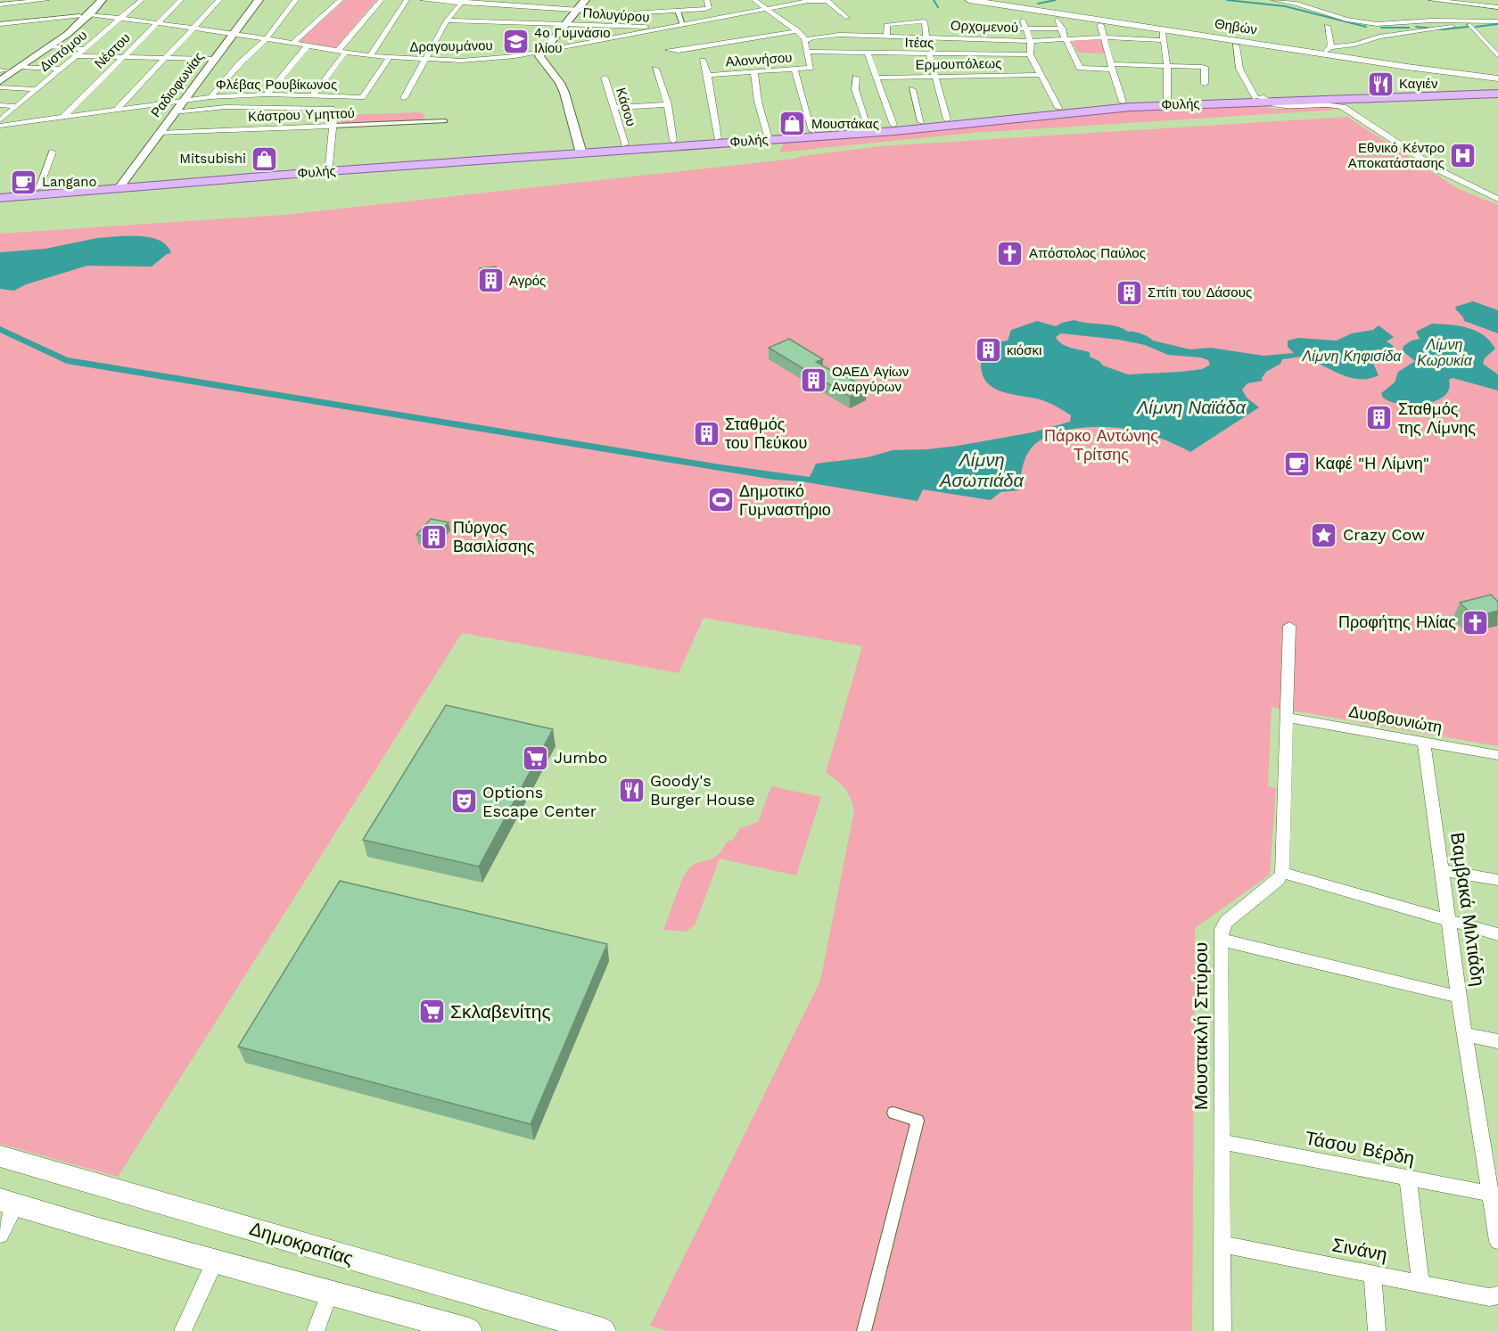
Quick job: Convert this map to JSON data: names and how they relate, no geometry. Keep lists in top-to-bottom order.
{
  "streets": {
    "main road": ["Θηβών", "Φυλής", "Δημοκρατίας"],
    "street": [
      "Πολυγύρου",
      "Ορχομενού",
      "Ιτέας",
      "Δραγουμάνου",
      "Διστόμου",
      "Νέστου",
      "Αλοννήσου",
      "Ερμουπόλεως",
      "Ραδιοφωνίας",
      "Φλέβας Ρουβίκωνος",
      "Κάσου",
      "Κάστρου Υμηττού",
      "Δυοβουνιώτη",
      "Βαμβακά Μιλτιάδη",
      "Μουστακλή Σπύρου",
      "Τάσου Βέρδη",
      "Σινάνη"
    ]
  },
  "crossings": [
    ["Πολυγύρου", "Δραγουμάνου"],
    ["Ιτέας", "Αλοννήσου"],
    ["Δραγουμάνου", "Διστόμου"],
    ["Δραγουμάνου", "Νέστου"],
    ["Δραγουμάνου", "Ραδιοφωνίας"],
    ["Δραγουμάνου", "Φλέβας Ρουβίκωνος"],
    ["Νέστου", "Φλέβας Ρουβίκωνος"],
    ["Ραδιοφωνίας", "Φλέβας Ρουβίκωνος"],
    ["Ραδιοφωνίας", "Φυλής"],
    ["Ραδιοφωνίας", "Κάστρου Υμηττού"],
    ["Φυλής", "Κάσου"],
    ["Δυοβουνιώτη", "Βαμβακά Μιλτιάδη"],
    ["Βαμβακά Μιλτιάδη", "Τάσου Βέρδη"],
    ["Μουστακλή Σπύρου", "Τάσου Βέρδη"],
    ["Μουστακλή Σπύρου", "Σινάνη"]
  ],
  "water": [
    "Λίμνη Κωρυκία",
    "Λίμνη Κηφισίδα",
    "Λίμνη Ναϊάδα",
    "Λίμνη Ασωπιάδα"
  ],
  "parks": ["Πάρκο Αντώνης Τρίτσης"],
  "places": {
    "school or university": ["4ο Γυμνάσιο Ιλίου"],
    "restaurant": ["Καγιέν", "Goody's Burger House"],
    "shop": ["Μουστάκας", "Mitsubishi"],
    "hospital": ["Εθνικό Κέντρο Αποκατάστασης"],
    "cafe": ["Langano", "Καφέ \"Η Λίμνη\""],
    "church": ["Απόστολος Παύλος", "Προφήτης Ηλίας"],
    "building": [
      "Αγρός",
      "Σπίτι του Δάσους",
      "κιόσκι",
      "ΟΑΕΔ Αγίων Αναργύρων",
      "Σταθμός της Λίμνης",
      "Σταθμός του Πεύκου",
      "Πύργος Βασιλίσσης"
    ],
    "sports": ["Δημοτικό Γυμναστήριο"],
    "place": ["Crazy Cow"],
    "supermarket": ["Jumbo", "Σκλαβενίτης"],
    "theatre": ["Options Escape Center"]
  }
}
